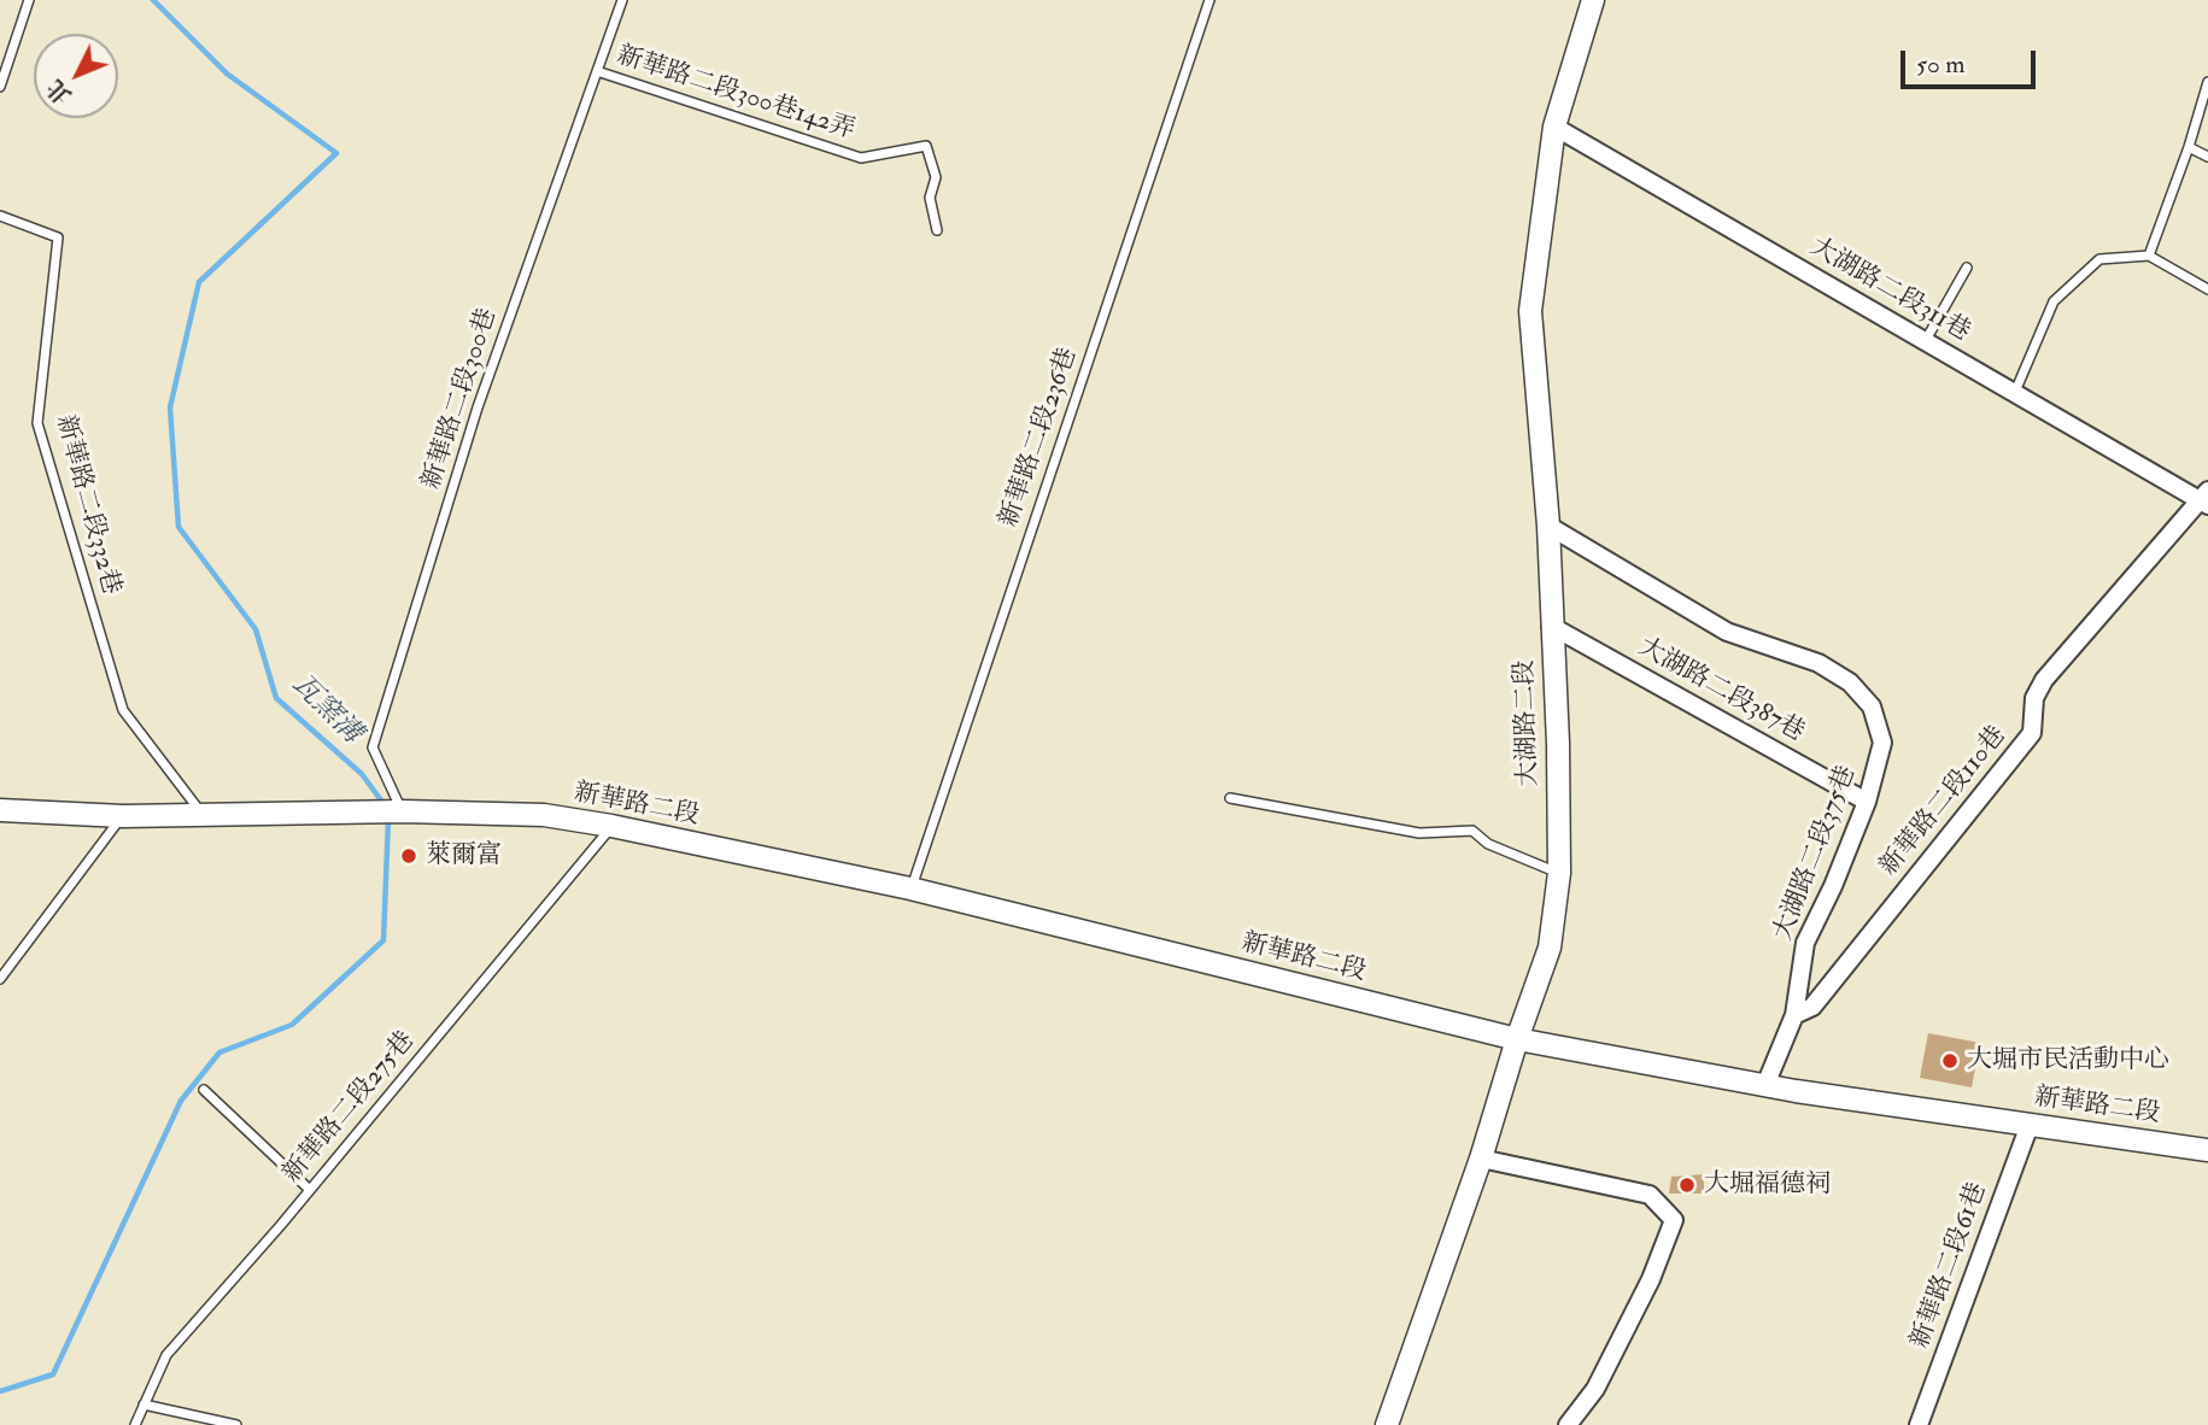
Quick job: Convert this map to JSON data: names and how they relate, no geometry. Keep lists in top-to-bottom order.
{
  "streets": {
    "street": [
      "大湖路二段311巷",
      "大湖路二段387巷",
      "大湖路二段",
      "新華路二段110巷",
      "新華路二段",
      "大湖路二段375巷",
      "新華路二段61巷"
    ],
    "lane": [
      "新華路二段300巷142弄",
      "新華路二段300巷",
      "新華路二段236巷",
      "新華路二段332巷",
      "新華路二段275巷"
    ]
  },
  "crossings": [
    ["新華路二段300巷142弄", "新華路二段300巷"],
    ["大湖路二段311巷", "大湖路二段"],
    ["大湖路二段311巷", "新華路二段110巷"],
    ["新華路二段300巷", "新華路二段"],
    ["新華路二段236巷", "新華路二段"],
    ["新華路二段332巷", "新華路二段"],
    ["大湖路二段387巷", "大湖路二段"],
    ["大湖路二段387巷", "大湖路二段375巷"],
    ["大湖路二段", "新華路二段"],
    ["大湖路二段", "大湖路二段375巷"],
    ["新華路二段110巷", "大湖路二段375巷"],
    ["新華路二段", "大湖路二段375巷"],
    ["新華路二段", "新華路二段275巷"],
    ["新華路二段", "新華路二段61巷"]
  ],
  "water": ["瓦窯溝"],
  "places": ["萊爾富", "大堀市民活動中心", "大堀福德祠"],
  "scale_bar": "50 m",
  "north": "bottom left"
}
